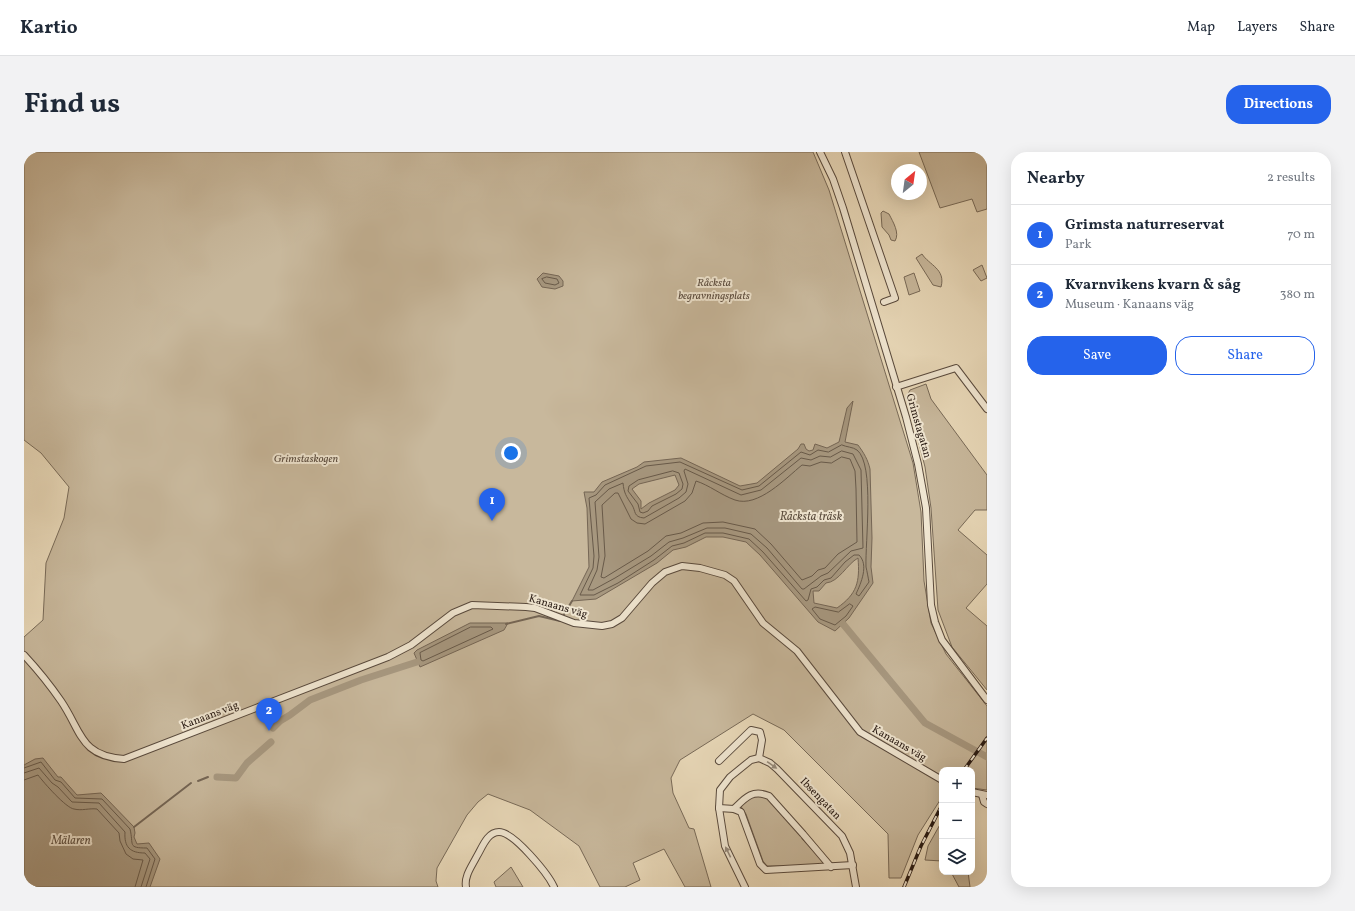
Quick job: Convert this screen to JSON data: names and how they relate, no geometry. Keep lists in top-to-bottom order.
{
  "streets": {
    "street": ["Grimstagatan", "Kanaans väg", "Ibsengatan"]
  },
  "one_way": ["Ibsengatan"],
  "water": ["Råcksta träsk", "Mälaren"],
  "parks": ["Råcksta begravningsplats", "Grimstaskogen"],
  "north": "top right",
  "page": {
    "header": "Kartio",
    "nav": ["Map", "Layers", "Share"],
    "title": "Find us",
    "buttons": [
      "Directions",
      ["Save", "Share"]
    ],
    "heading": ["Nearby", "2 results"],
    "list": [
      {
        "mark": "1",
        "name": "Grimsta naturreservat",
        "note": "Park",
        "value": "70 m"
      },
      {
        "mark": "2",
        "name": "Kvarnvikens kvarn & såg",
        "note": "Museum · Kanaans väg",
        "value": "380 m"
      }
    ],
    "pins": ["1", "2"],
    "map_buttons": ["+", "−"]
  }
}
